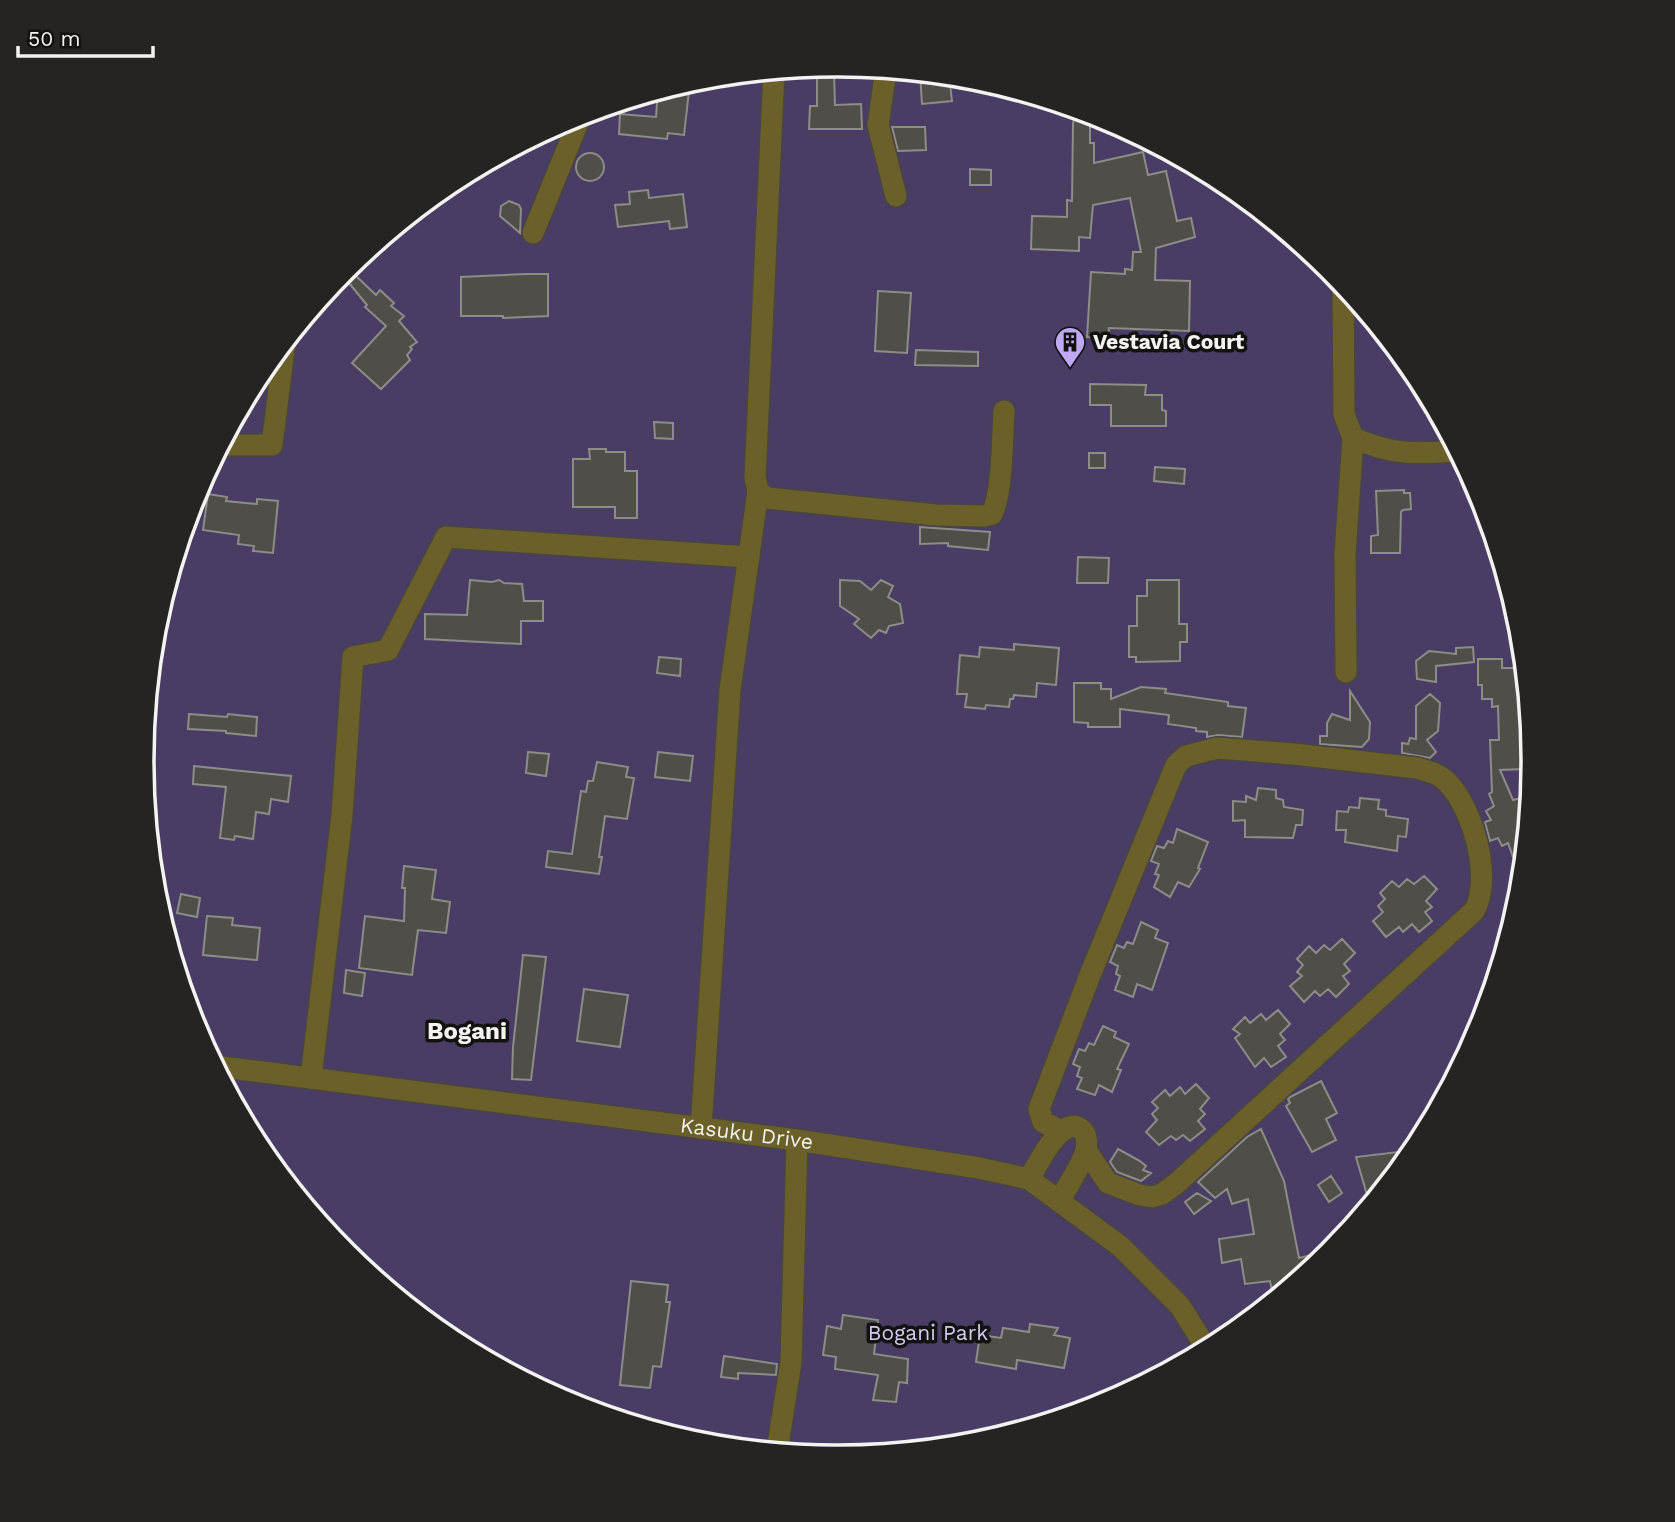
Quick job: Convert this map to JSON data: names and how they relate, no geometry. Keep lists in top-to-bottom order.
{
  "streets": {
    "street": ["Kasuku Drive"]
  },
  "districts": ["Bogani"],
  "parks": ["Bogani Park"],
  "places": {
    "building": ["Vestavia Court"]
  },
  "scale_bar": "50 m"
}
